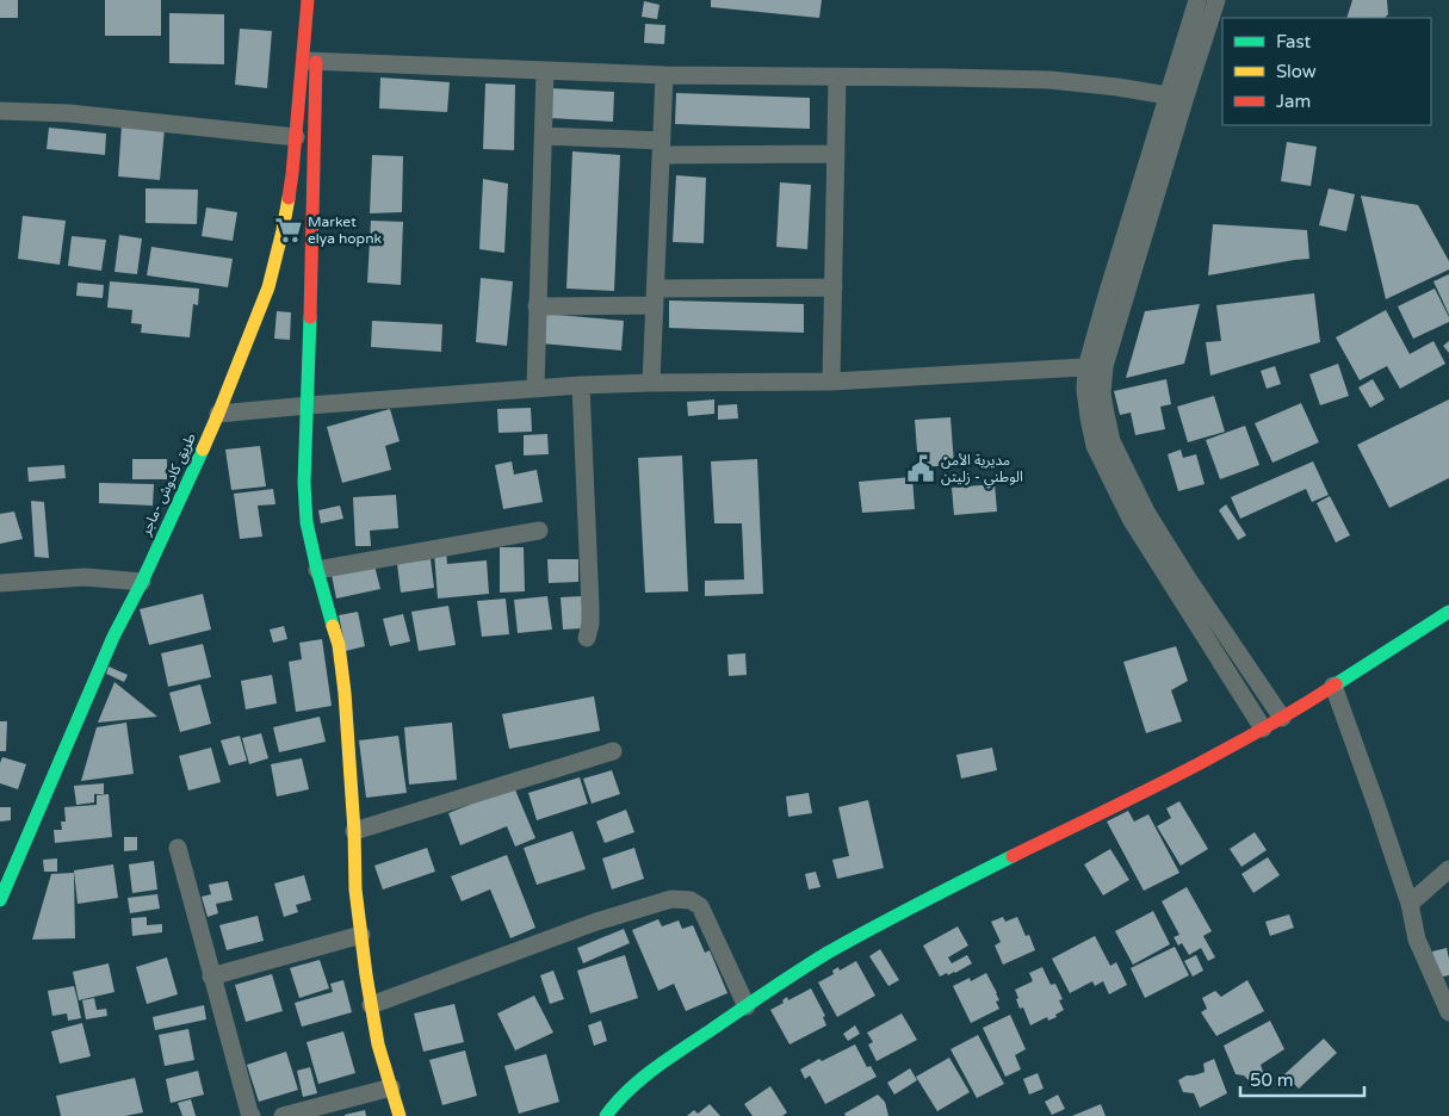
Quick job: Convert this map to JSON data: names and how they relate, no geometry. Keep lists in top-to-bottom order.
{
  "streets": {
    "main road": ["طريق كادوش -ماجر"]
  },
  "places": {
    "supermarket": ["Market elya hopnk"],
    "public building": ["مديرية الأمن الوطني - زليتن"]
  },
  "legend": ["Fast", "Slow", "Jam"],
  "scale_bar": "50 m"
}
